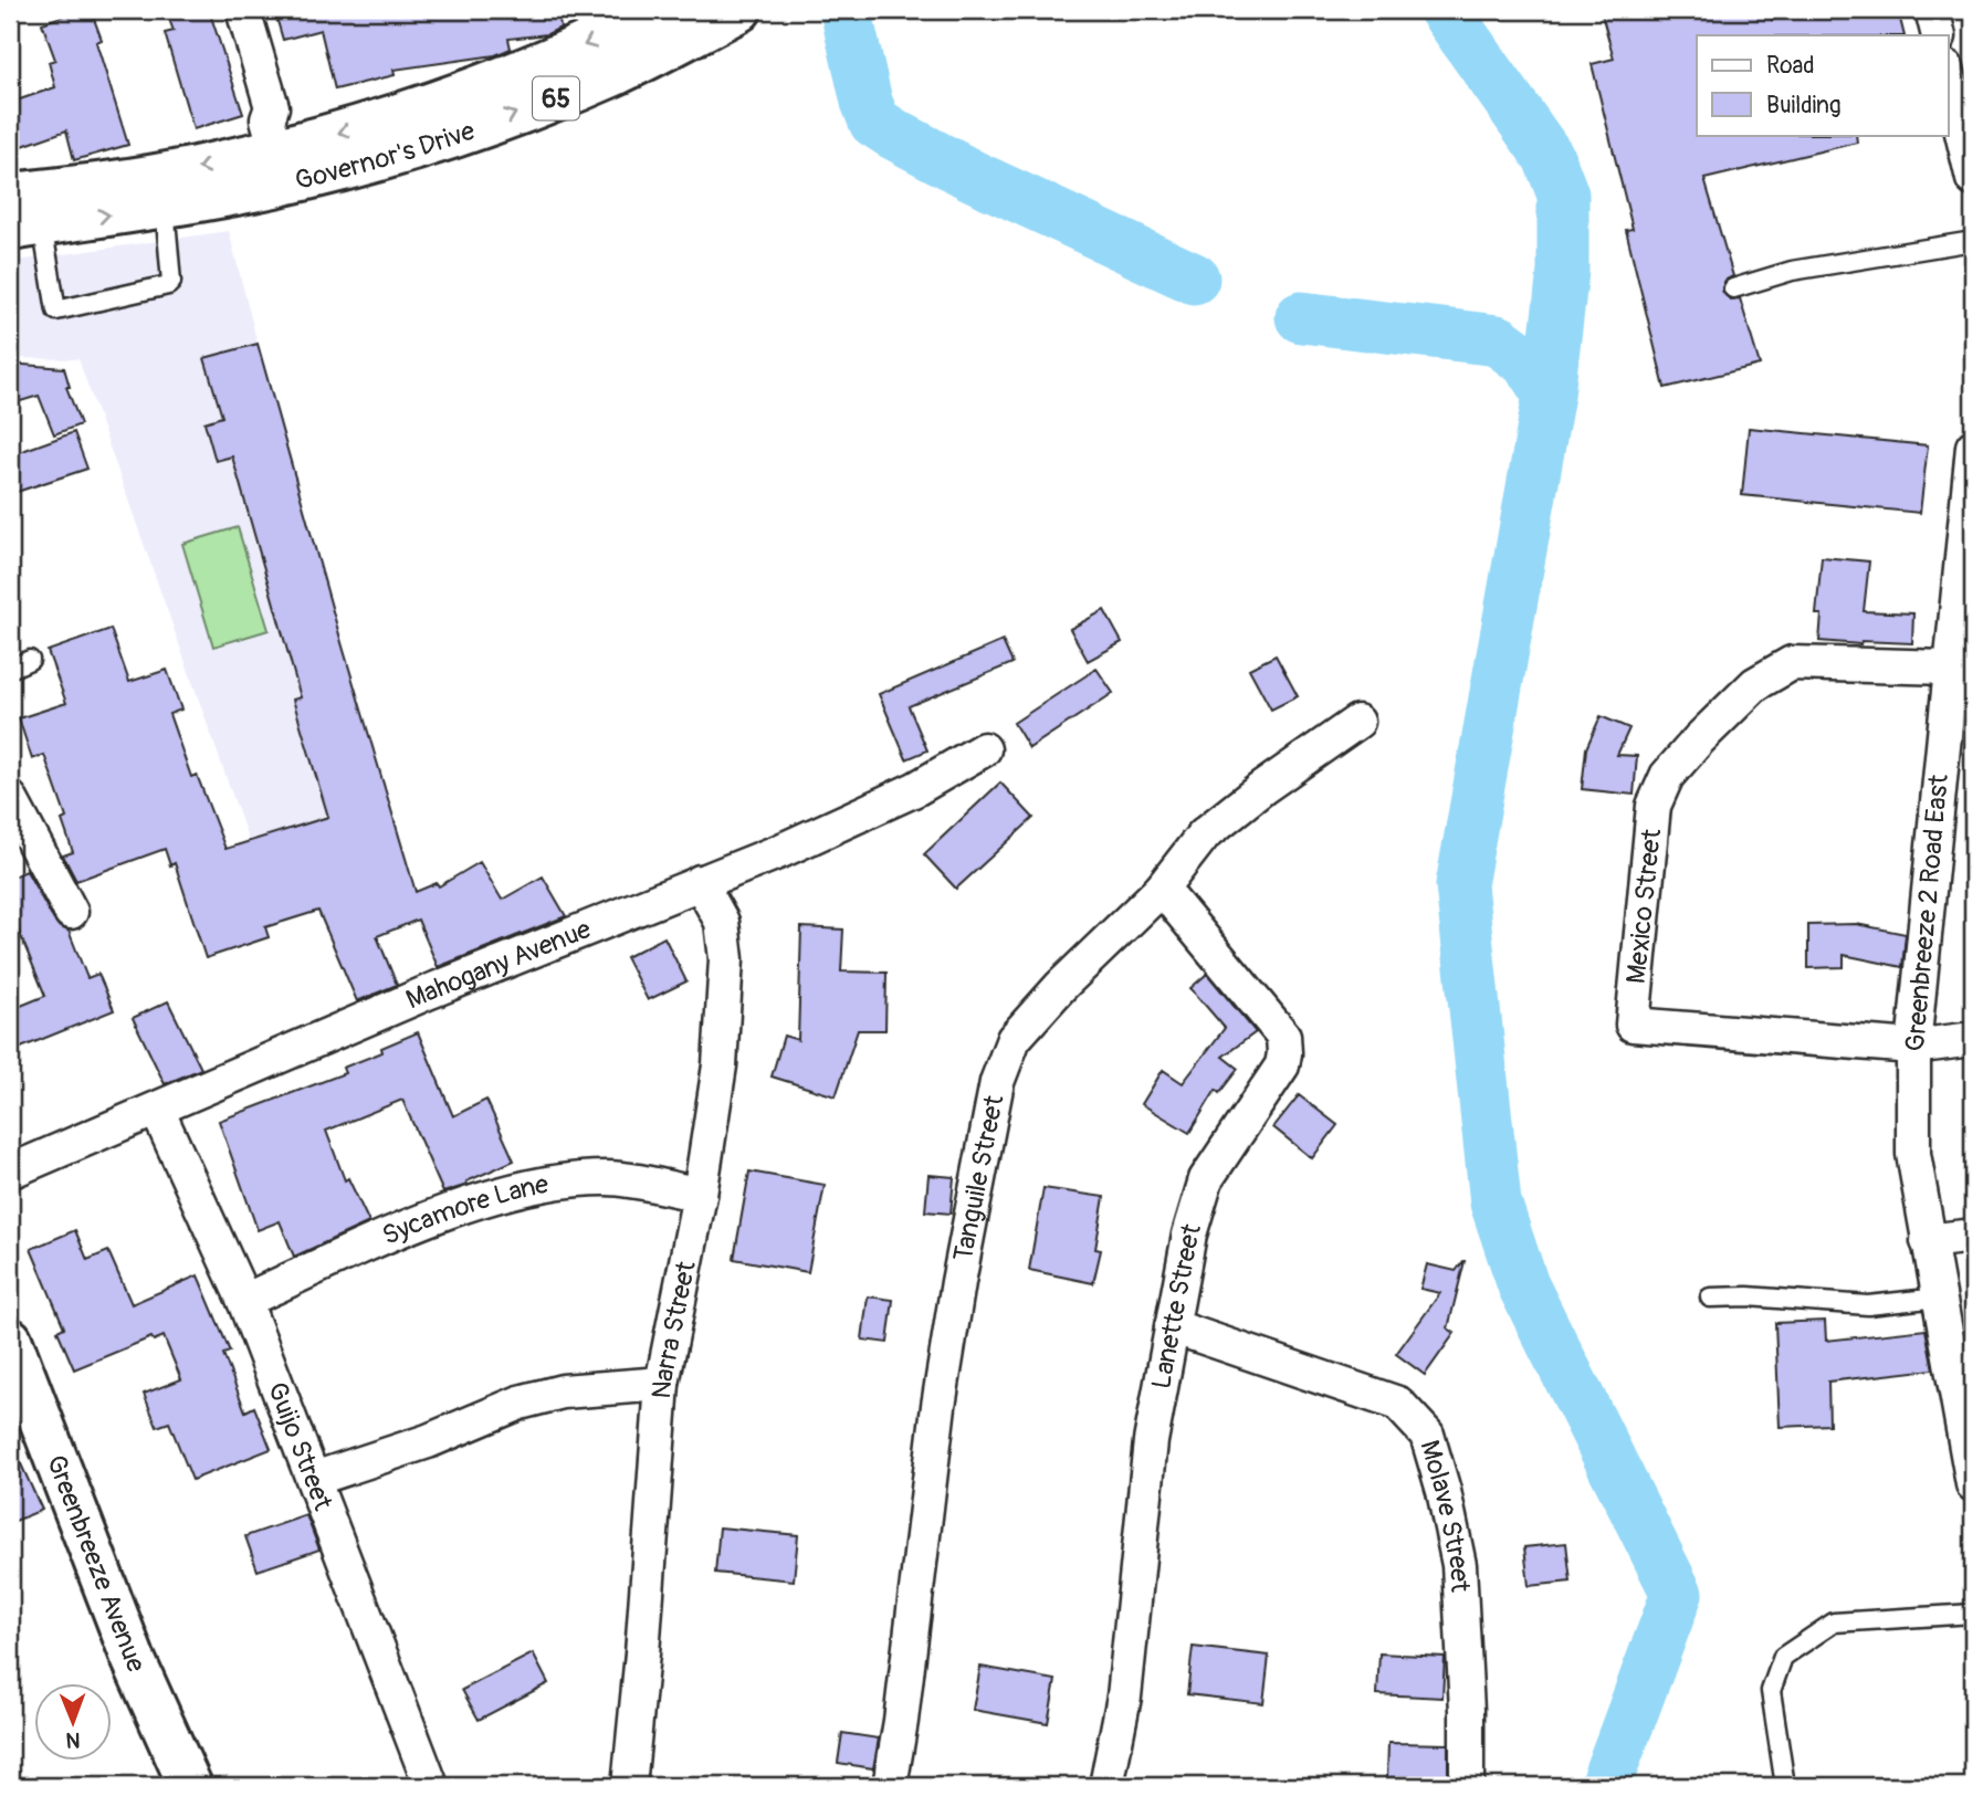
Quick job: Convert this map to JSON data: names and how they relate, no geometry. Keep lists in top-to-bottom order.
{
  "streets": {
    "main road": ["65", "Governor's Drive", "Greenbreeze Avenue"],
    "street": [
      "Mexico Street",
      "Greenbreeze 2 Road East",
      "Mahogany Avenue",
      "Tanguile Street",
      "Sycamore Lane",
      "Lanette Street",
      "Narra Street",
      "Guijo Street",
      "Molave Street"
    ]
  },
  "crossings": [
    ["Mexico Street", "Greenbreeze 2 Road East"],
    ["Mahogany Avenue", "Narra Street"],
    ["Mahogany Avenue", "Guijo Street"],
    ["Tanguile Street", "Lanette Street"],
    ["Sycamore Lane", "Narra Street"],
    ["Sycamore Lane", "Guijo Street"],
    ["Lanette Street", "Molave Street"]
  ],
  "legend": ["Road", "Building"],
  "north": "bottom"
}
